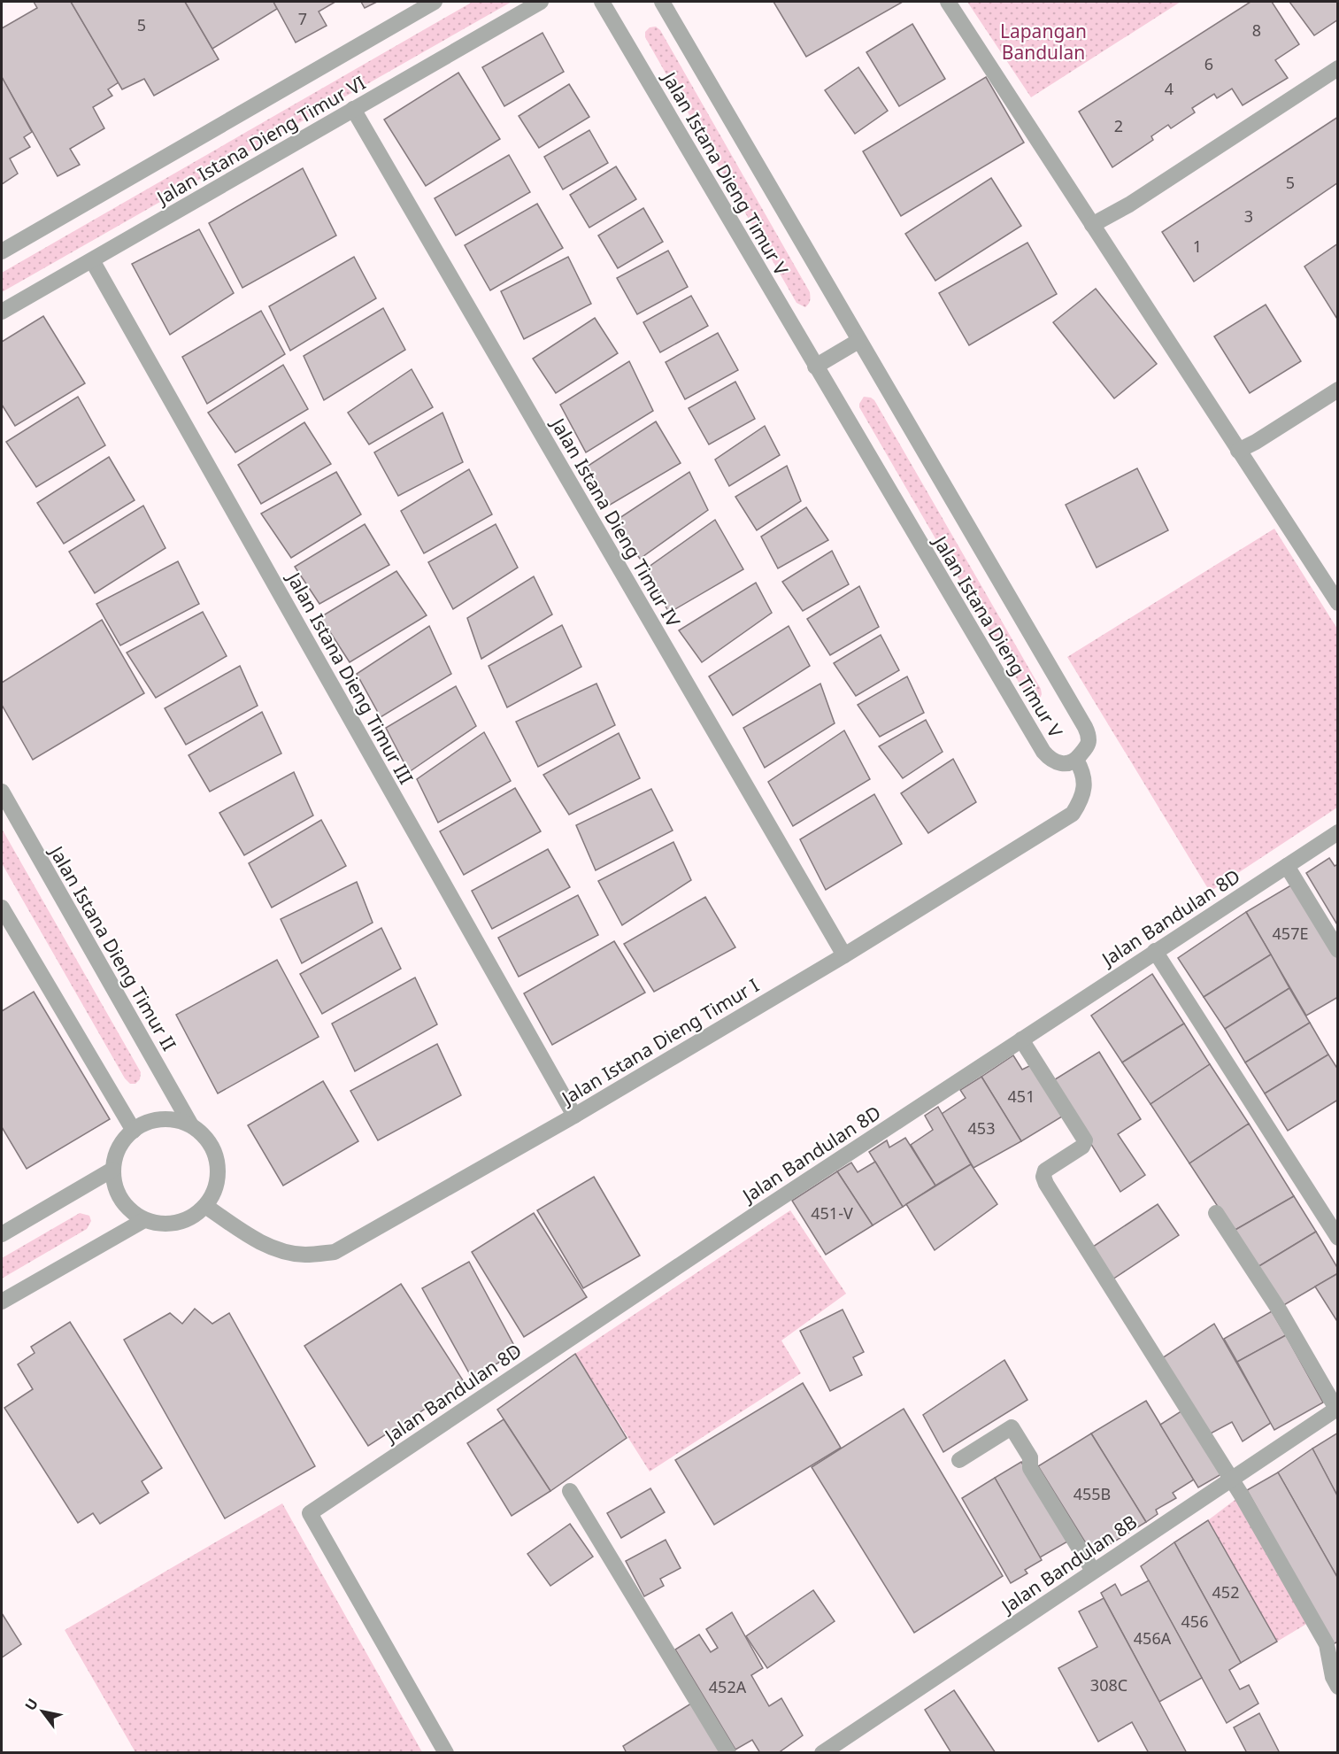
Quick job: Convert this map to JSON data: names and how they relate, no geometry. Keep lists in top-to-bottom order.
{
  "streets": {
    "street": [
      "Jalan Istana Dieng Timur VI",
      "Jalan Istana Dieng Timur V",
      "Jalan Istana Dieng Timur IV",
      "Jalan Istana Dieng Timur III",
      "Jalan Bandulan 8D",
      "Jalan Istana Dieng Timur II",
      "Jalan Istana Dieng Timur I",
      "Jalan Bandulan 8B"
    ]
  },
  "crossings": [
    ["Jalan Istana Dieng Timur VI", "Jalan Istana Dieng Timur IV"],
    ["Jalan Istana Dieng Timur VI", "Jalan Istana Dieng Timur III"],
    ["Jalan Istana Dieng Timur V", "Jalan Istana Dieng Timur I"],
    ["Jalan Istana Dieng Timur IV", "Jalan Istana Dieng Timur I"],
    ["Jalan Istana Dieng Timur III", "Jalan Istana Dieng Timur I"],
    ["Jalan Istana Dieng Timur II", "Jalan Istana Dieng Timur I"]
  ],
  "parks": ["Lapangan Bandulan"],
  "house_numbers": [
    "7",
    "5",
    "8",
    "6",
    "4",
    "2",
    "5",
    "3",
    "1",
    "457E",
    "451",
    "453",
    "451-V",
    "455B",
    "452",
    "456",
    "456A",
    "308C",
    "452A"
  ],
  "north": "top left"
}
